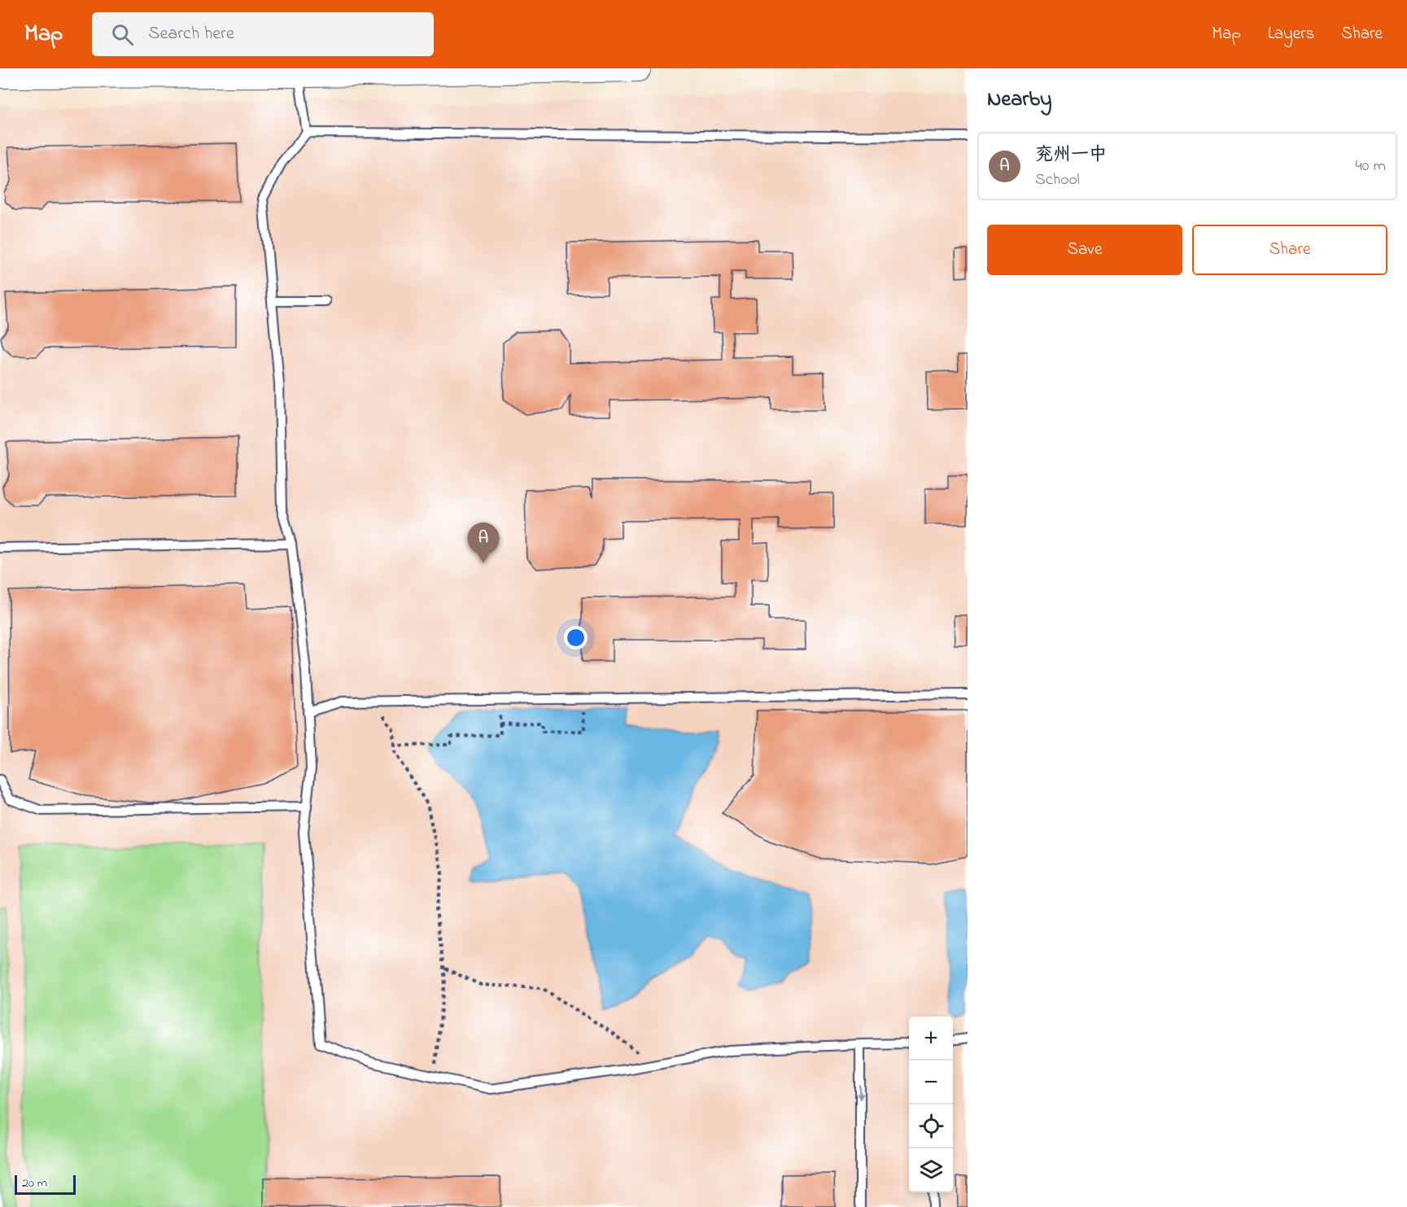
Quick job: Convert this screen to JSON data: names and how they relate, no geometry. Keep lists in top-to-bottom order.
{
  "scale_bar": "20 m",
  "page": {
    "header": "Map",
    "search": "Search here",
    "nav": ["Map", "Layers", "Share"],
    "heading": "Nearby",
    "list": [
      {
        "mark": "A",
        "name": "兖州一中",
        "note": "School",
        "value": "40 m"
      }
    ],
    "buttons": ["Save", "Share"],
    "pins": "A",
    "map_buttons": ["+", "−"],
    "scale": "20 m"
  }
}
